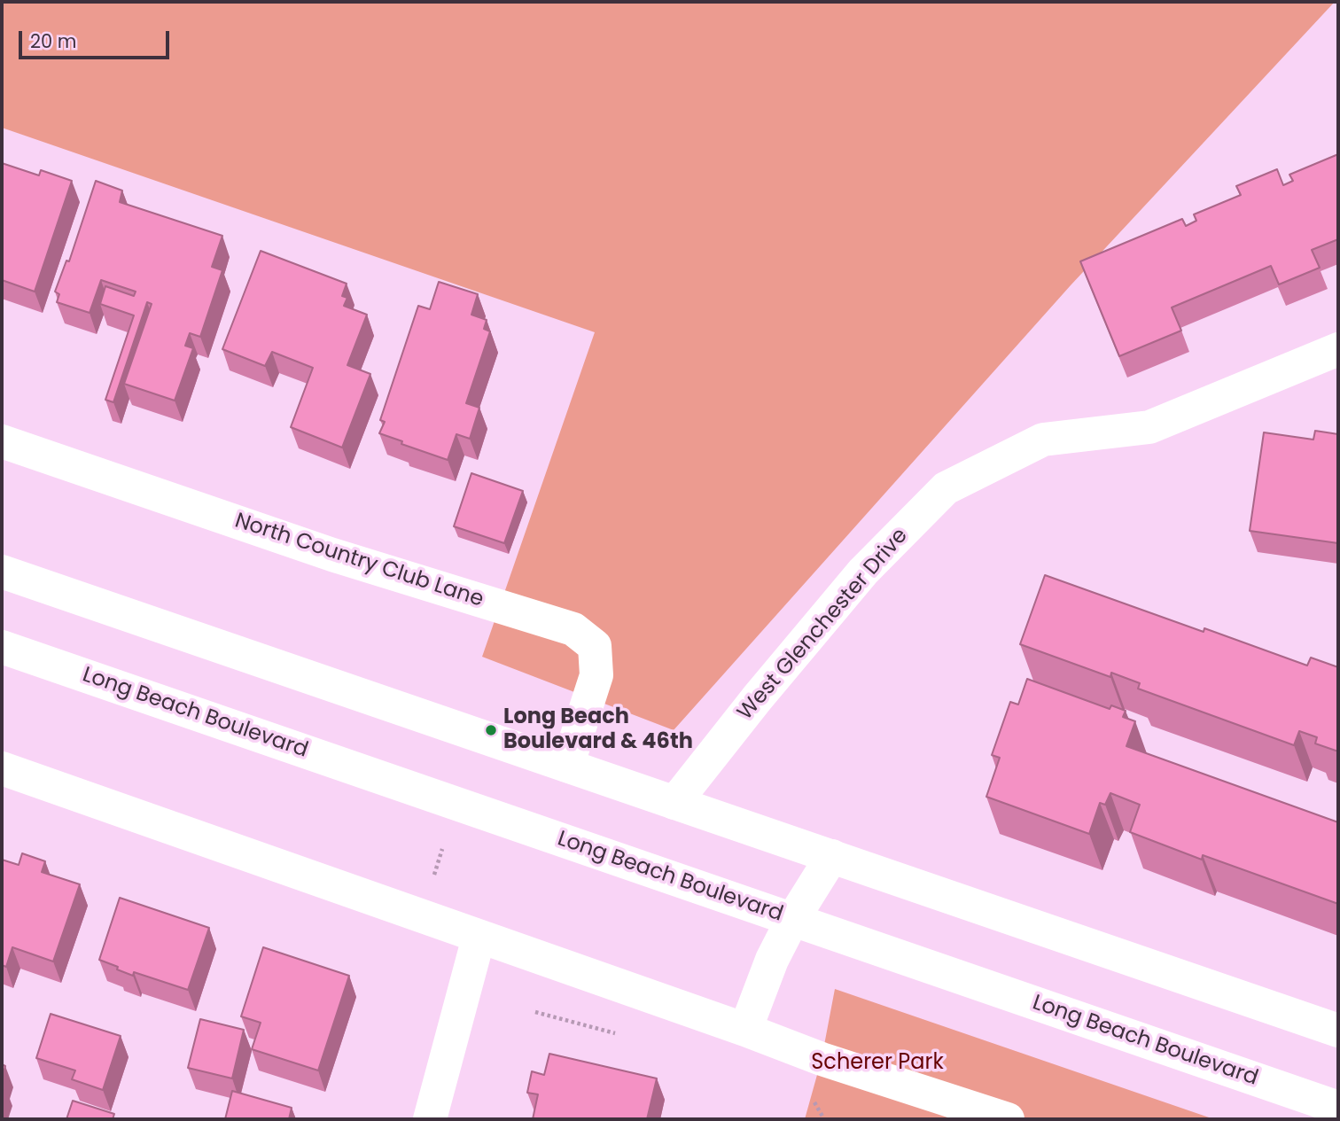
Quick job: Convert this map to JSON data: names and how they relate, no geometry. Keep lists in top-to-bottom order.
{
  "streets": {
    "main road": ["North Country Club Lane", "West Glenchester Drive", "Long Beach Boulevard"]
  },
  "parks": ["Scherer Park"],
  "places": ["Long Beach Boulevard & 46th"],
  "scale_bar": "20 m"
}
